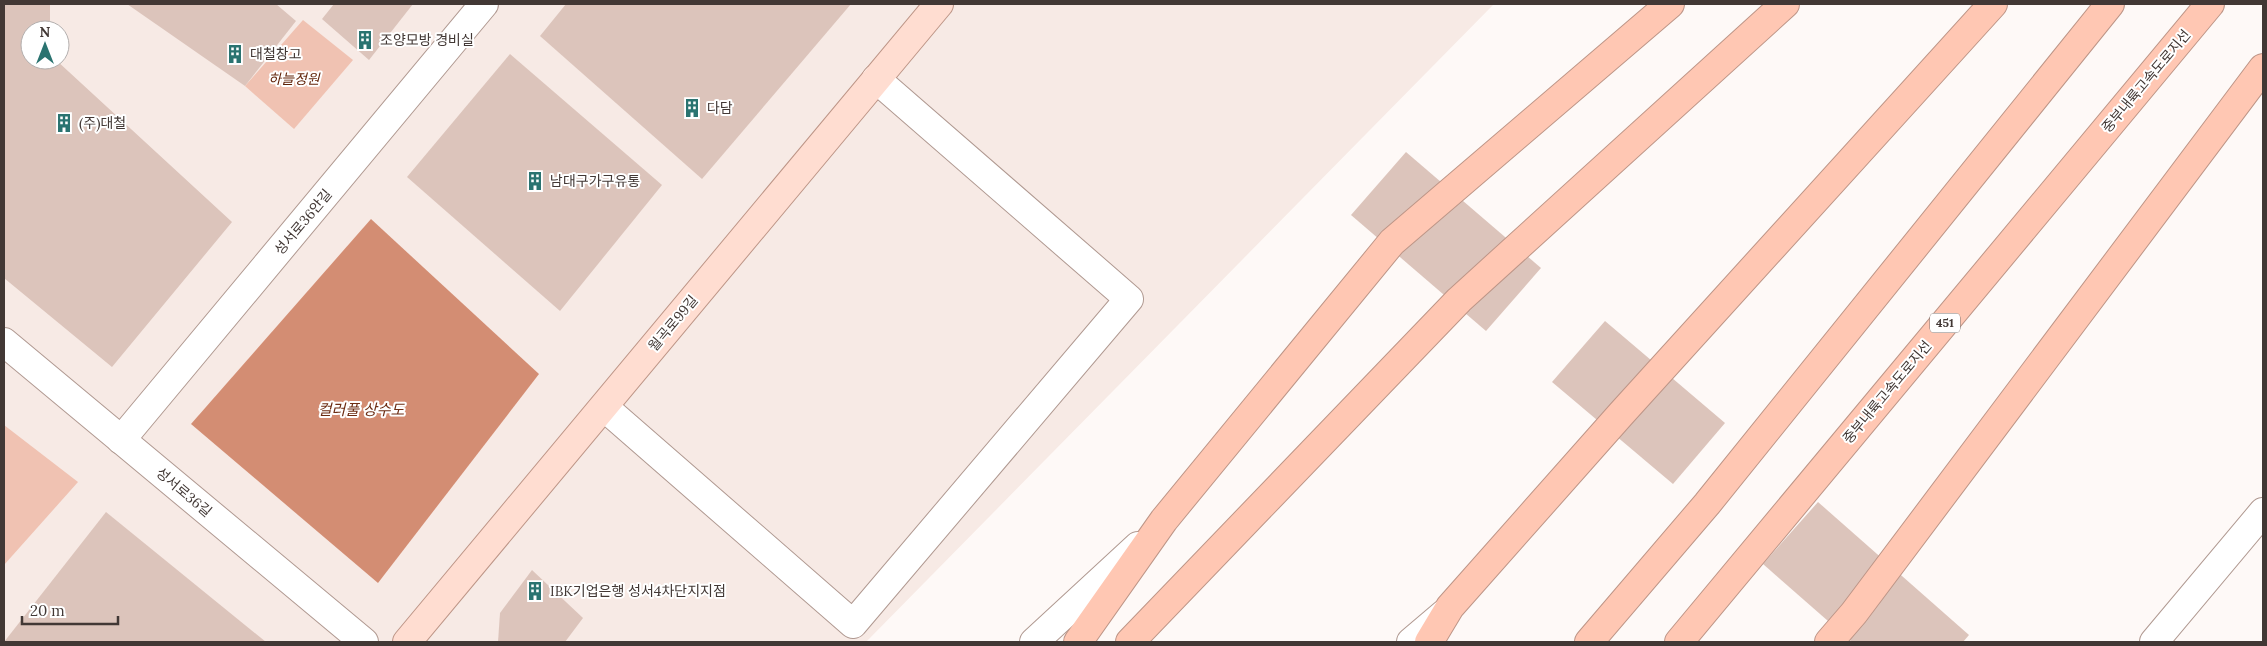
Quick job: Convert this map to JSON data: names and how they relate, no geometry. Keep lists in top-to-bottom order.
{
  "streets": {
    "highway": ["중부내륙고속도로지선", "451"],
    "main road": ["월곡로99길"],
    "street": ["성서로36안길", "성서로36길"]
  },
  "crossings": [
    ["성서로36안길", "성서로36길"]
  ],
  "water": ["컬러풀 상수도"],
  "parks": ["하늘정원"],
  "places": {
    "building": [
      "조양모방 경비실",
      "대철창고",
      "다담",
      "(주)대철",
      "남대구가구유통",
      "IBK기업은행 성서4차단지지점"
    ]
  },
  "scale_bar": "20 m",
  "north": "top"
}
